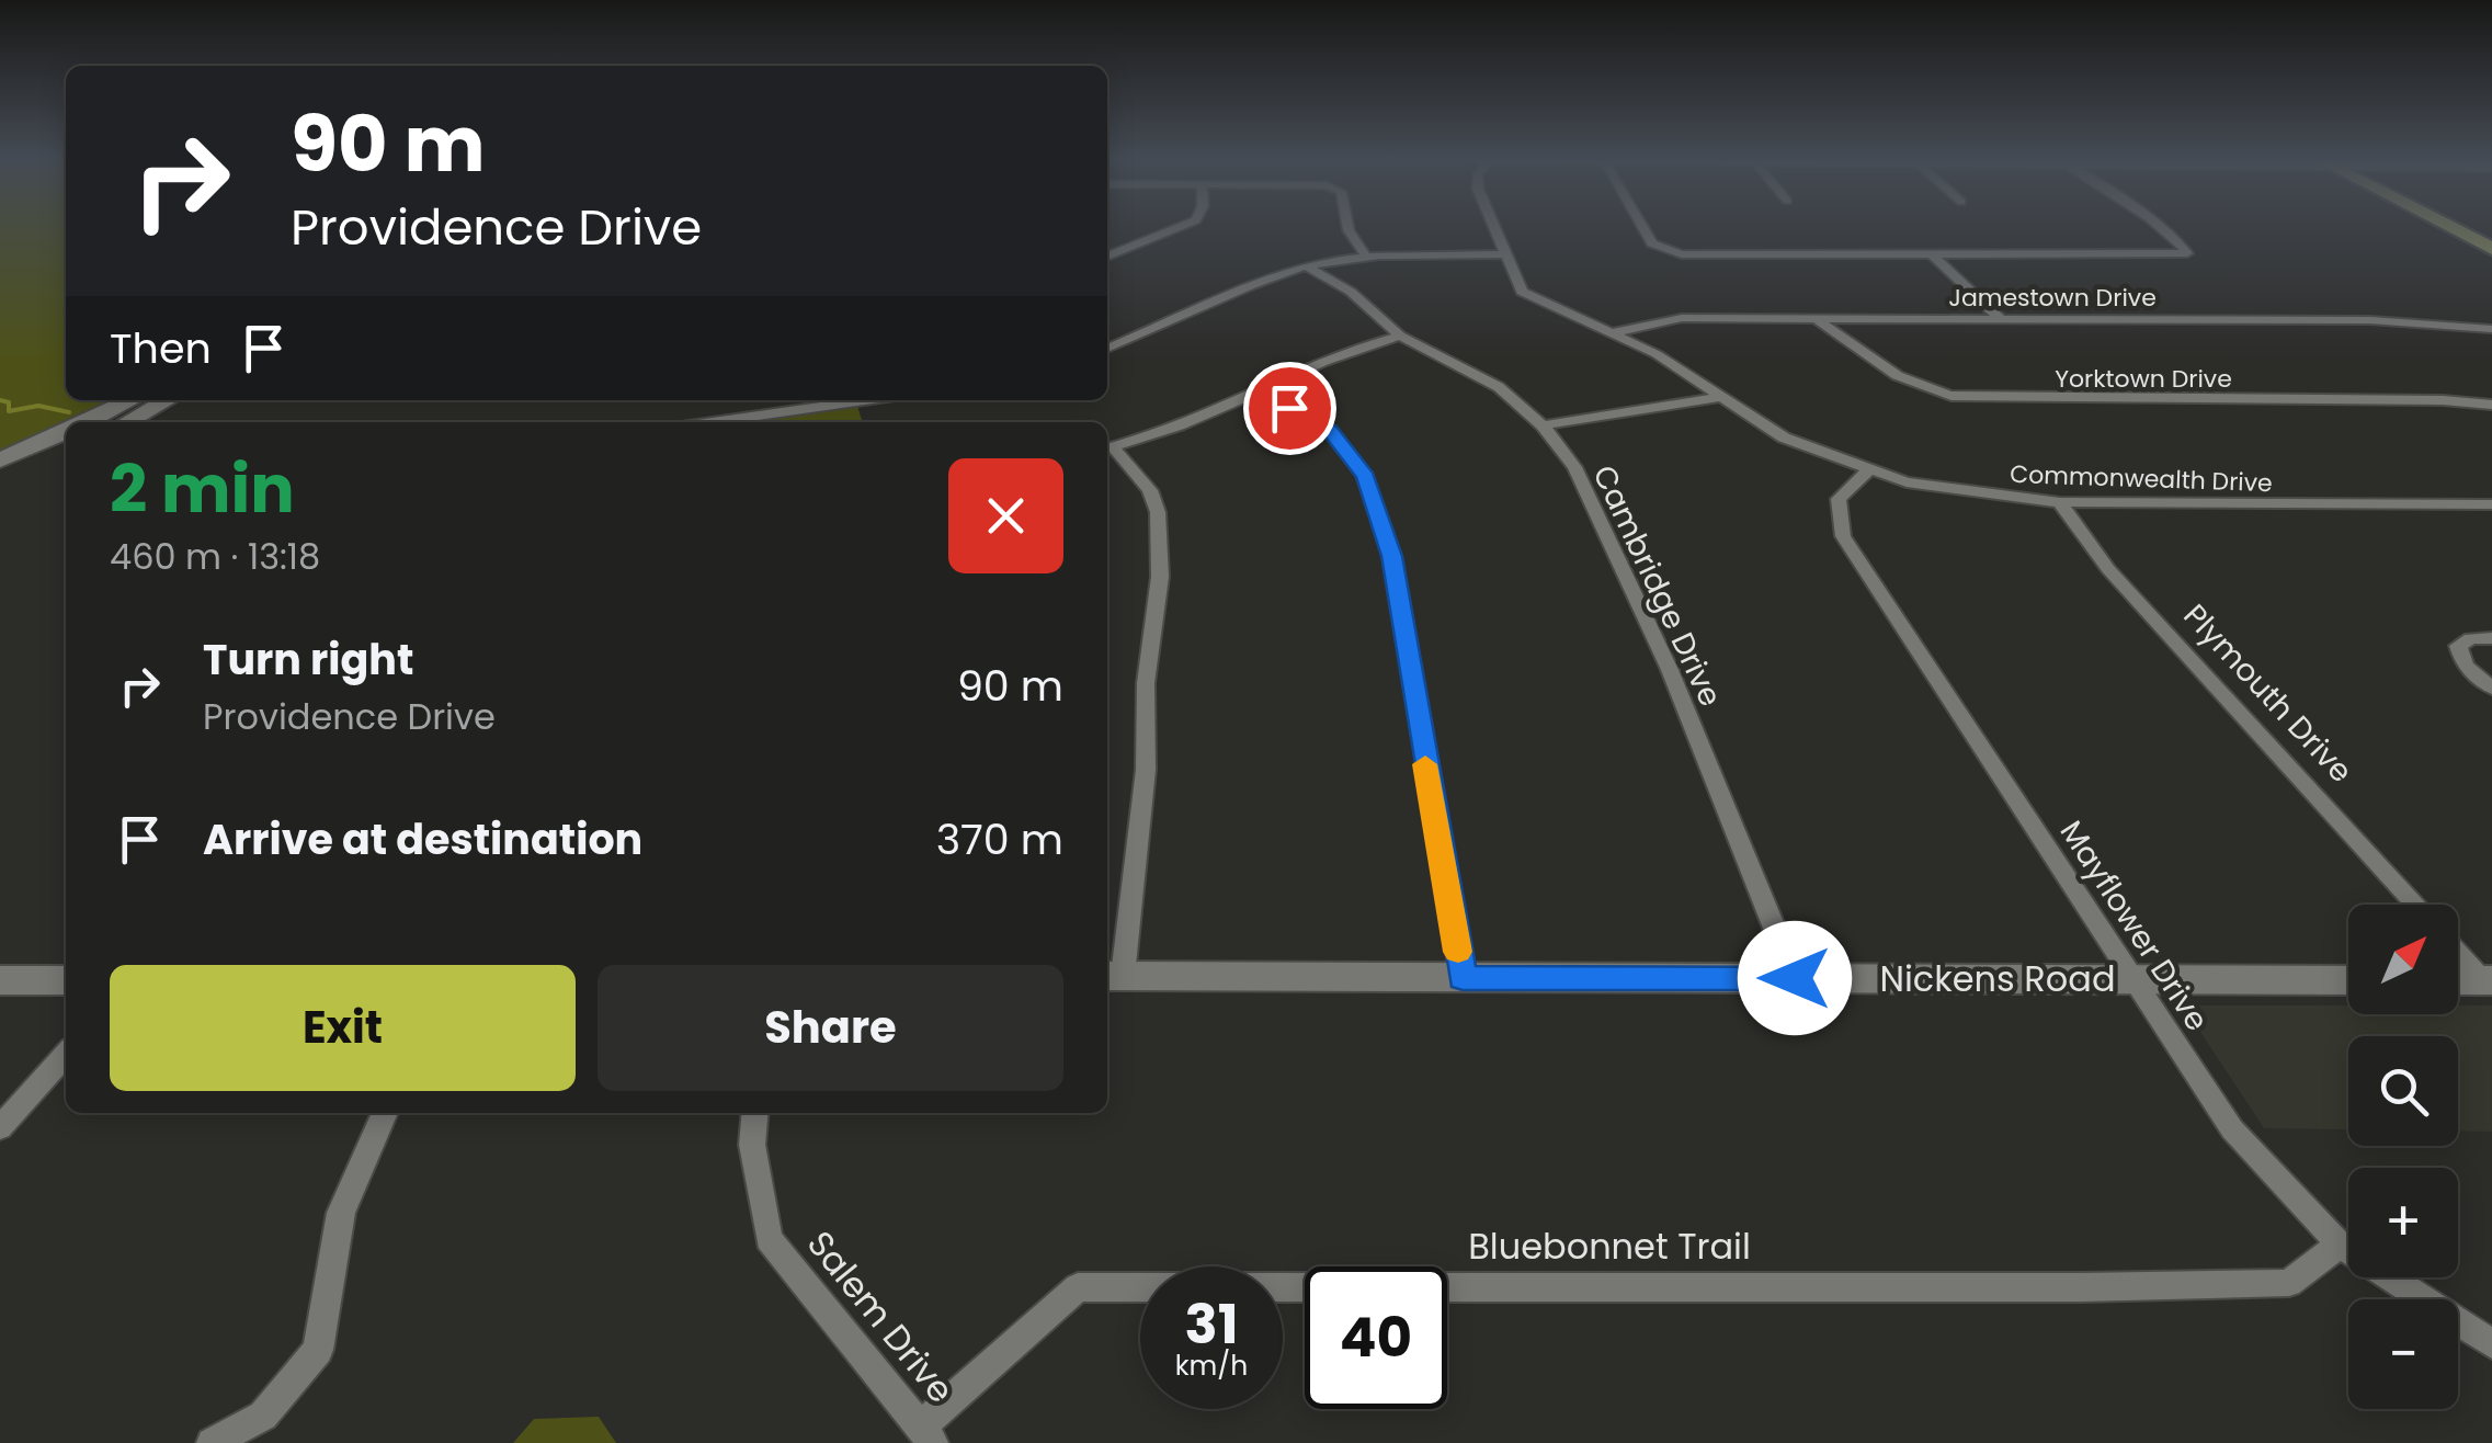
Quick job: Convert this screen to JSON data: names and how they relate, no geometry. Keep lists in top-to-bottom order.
{
  "streets": {
    "street": [
      "Jamestown Drive",
      "Yorktown Drive",
      "Commonwealth Drive",
      "Cambridge Drive",
      "Plymouth Drive",
      "Mayflower Drive",
      "Nickens Road",
      "Bluebonnet Trail",
      "Salem Drive"
    ]
  },
  "crossings": [
    ["Jamestown Drive", "Yorktown Drive"],
    ["Jamestown Drive", "Commonwealth Drive"],
    ["Commonwealth Drive", "Plymouth Drive"],
    ["Commonwealth Drive", "Mayflower Drive"],
    ["Cambridge Drive", "Nickens Road"],
    ["Mayflower Drive", "Nickens Road"],
    ["Mayflower Drive", "Bluebonnet Trail"],
    ["Bluebonnet Trail", "Salem Drive"]
  ],
  "north": "top right",
  "page": {
    "turn": ["90 m", "Providence Drive"],
    "then": "Then",
    "heading": ["2 min", "460 m · 13:18"],
    "list": [
      {
        "name": "Turn right",
        "note": "Providence Drive",
        "value": "90 m"
      },
      {
        "name": "Arrive at destination",
        "value": "370 m"
      }
    ],
    "map_buttons": ["+", "−"],
    "buttons": ["Exit", "Share"],
    "speed": "31 km/h",
    "limit": "40"
  }
}
